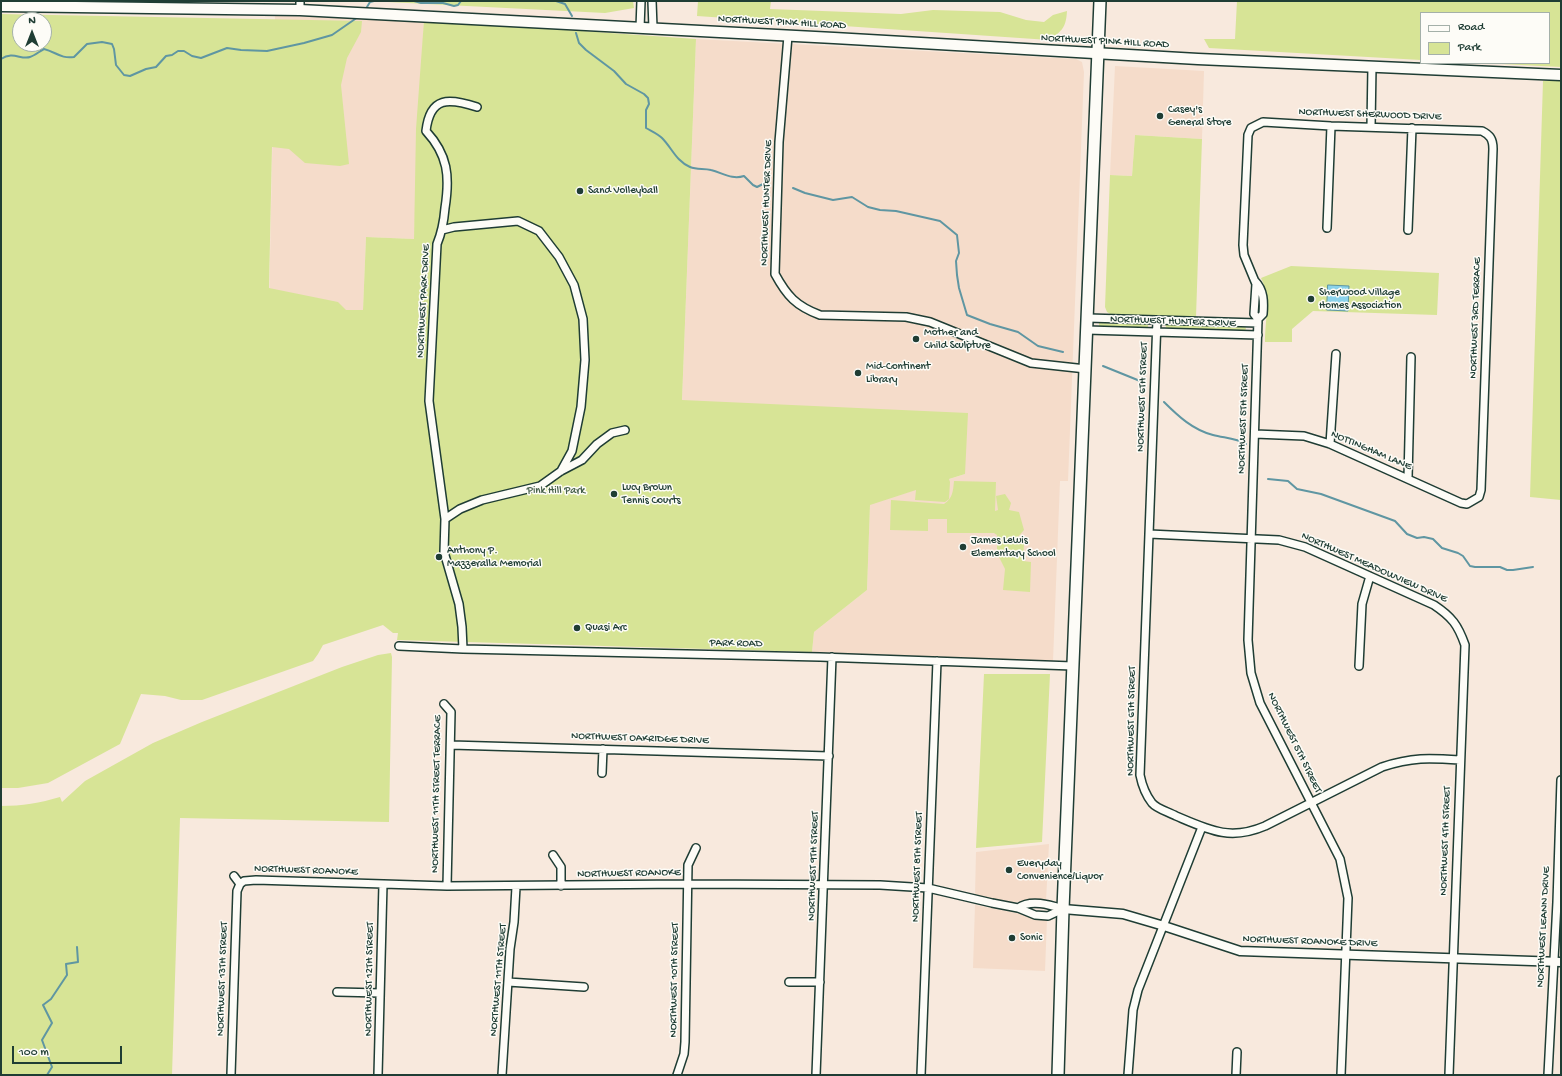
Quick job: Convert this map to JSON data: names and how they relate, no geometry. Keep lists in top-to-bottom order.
{
  "streets": {
    "main road": ["NORTHWEST PINK HILL ROAD"],
    "street": [
      "NORTHWEST SHERWOOD DRIVE",
      "NORTHWEST HUNTER DRIVE",
      "NORTHWEST PARK DRIVE",
      "NORTHWEST 3RD TERRACE",
      "NORTHWEST 6TH STREET",
      "NORTHWEST 5TH STREET",
      "NOTTINGHAM LANE",
      "NORTHWEST MEADOWVIEW DRIVE",
      "PARK ROAD",
      "NORTHWEST OAKRIDGE DRIVE",
      "NORTHWEST 11TH STREET TERRACE",
      "NORTHWEST 4TH STREET",
      "NORTHWEST 9TH STREET",
      "NORTHWEST 8TH STREET",
      "NORTHWEST ROANOKE",
      "NORTHWEST LEANN DRIVE",
      "NORTHWEST ROANOKE DRIVE",
      "NORTHWEST 13TH STREET",
      "NORTHWEST 12TH STREET",
      "NORTHWEST 11TH STREET",
      "NORTHWEST 10TH STREET"
    ]
  },
  "crossings": [
    ["NORTHWEST PINK HILL ROAD", "NORTHWEST HUNTER DRIVE"],
    ["NORTHWEST SHERWOOD DRIVE", "NORTHWEST 3RD TERRACE"],
    ["NORTHWEST SHERWOOD DRIVE", "NORTHWEST 5TH STREET"],
    ["NORTHWEST HUNTER DRIVE", "NORTHWEST 6TH STREET"],
    ["NORTHWEST HUNTER DRIVE", "NORTHWEST 5TH STREET"],
    ["NORTHWEST PARK DRIVE", "PARK ROAD"],
    ["NORTHWEST 3RD TERRACE", "NOTTINGHAM LANE"],
    ["NORTHWEST 6TH STREET", "NORTHWEST 5TH STREET"],
    ["NORTHWEST 6TH STREET", "NORTHWEST MEADOWVIEW DRIVE"],
    ["NORTHWEST 6TH STREET", "NORTHWEST 4TH STREET"],
    ["NORTHWEST 5TH STREET", "NOTTINGHAM LANE"],
    ["NORTHWEST 5TH STREET", "NORTHWEST MEADOWVIEW DRIVE"],
    ["NORTHWEST 5TH STREET", "NORTHWEST ROANOKE DRIVE"],
    ["NORTHWEST MEADOWVIEW DRIVE", "NORTHWEST 4TH STREET"],
    ["PARK ROAD", "NORTHWEST 9TH STREET"],
    ["PARK ROAD", "NORTHWEST 8TH STREET"],
    ["NORTHWEST OAKRIDGE DRIVE", "NORTHWEST 11TH STREET TERRACE"],
    ["NORTHWEST OAKRIDGE DRIVE", "NORTHWEST 9TH STREET"],
    ["NORTHWEST 11TH STREET TERRACE", "NORTHWEST ROANOKE"],
    ["NORTHWEST 4TH STREET", "NORTHWEST ROANOKE DRIVE"],
    ["NORTHWEST 9TH STREET", "NORTHWEST ROANOKE"],
    ["NORTHWEST 8TH STREET", "NORTHWEST ROANOKE"],
    ["NORTHWEST ROANOKE", "NORTHWEST ROANOKE DRIVE"],
    ["NORTHWEST ROANOKE", "NORTHWEST 13TH STREET"],
    ["NORTHWEST ROANOKE", "NORTHWEST 12TH STREET"],
    ["NORTHWEST ROANOKE", "NORTHWEST 11TH STREET"],
    ["NORTHWEST ROANOKE", "NORTHWEST 10TH STREET"],
    ["NORTHWEST LEANN DRIVE", "NORTHWEST ROANOKE DRIVE"]
  ],
  "parks": ["Pink Hill Park"],
  "places": [
    "Casey's General Store",
    "Sand Volleyball",
    "Sherwood Village Homes Association",
    "Mother and Child Sculpture",
    "Mid-Continent Library",
    "Lucy Brown Tennis Courts",
    "James Lewis Elementary School",
    "Anthony P. Mazzeralla Memorial",
    "Quasi Arc",
    "Everyday Convenience/Liquor",
    "Sonic"
  ],
  "legend": ["Road", "Park"],
  "scale_bar": "100 m",
  "north": "top"
}
